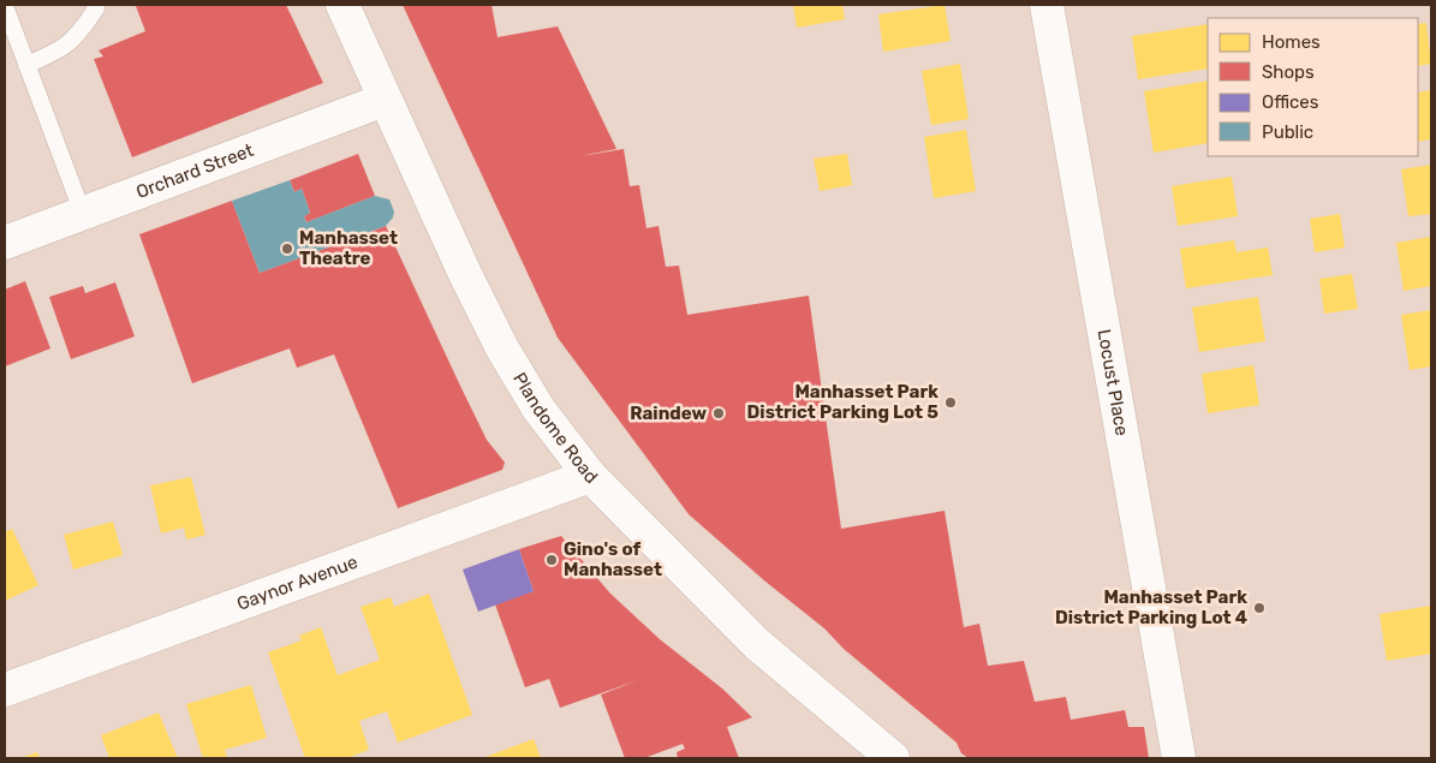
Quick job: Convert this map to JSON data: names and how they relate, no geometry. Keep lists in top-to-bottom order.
{
  "streets": {
    "street": [
      "Orchard Street",
      "Locust Place",
      "Plandome Road",
      "Gaynor Avenue"
    ]
  },
  "crossings": [
    ["Orchard Street", "Plandome Road"],
    ["Plandome Road", "Gaynor Avenue"]
  ],
  "places": [
    "Manhasset Theatre",
    "Manhasset Park District Parking Lot 5",
    "Raindew",
    "Gino's of Manhasset",
    "Manhasset Park District Parking Lot 4"
  ],
  "legend": [
    "Homes",
    "Shops",
    "Offices",
    "Public"
  ]
}
